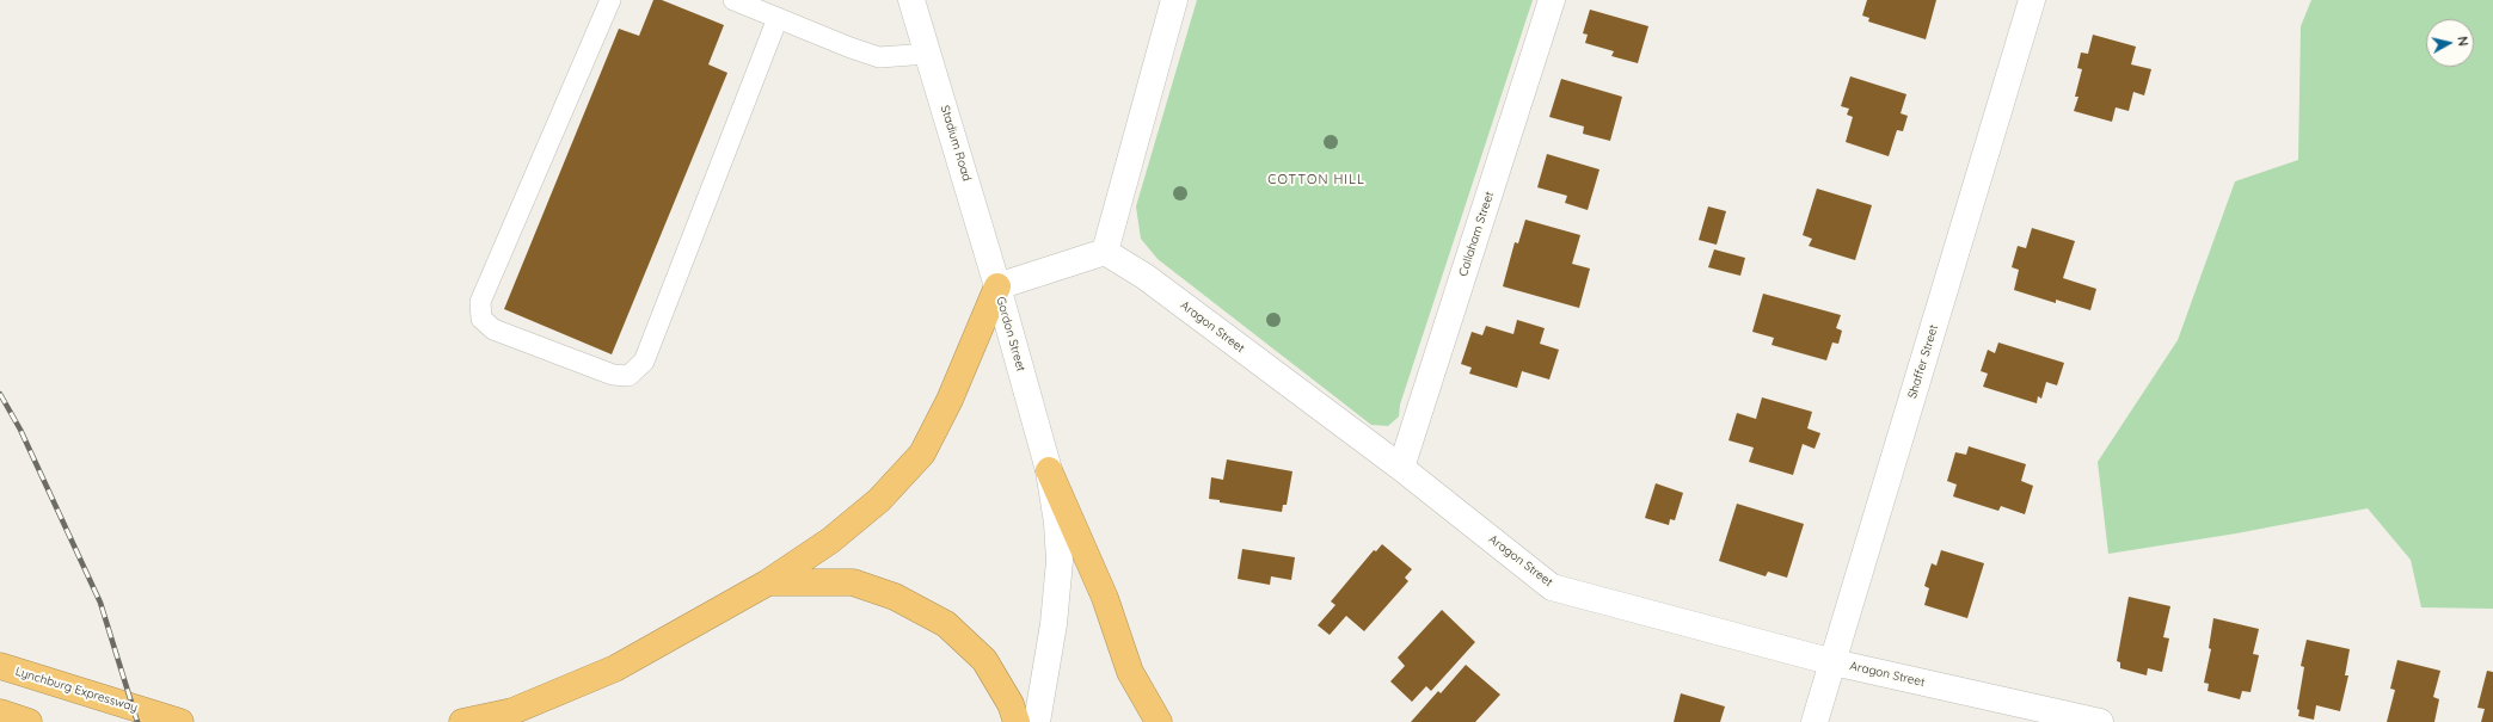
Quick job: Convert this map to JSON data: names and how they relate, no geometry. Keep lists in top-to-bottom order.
{
  "streets": {
    "highway": ["Lynchburg Expressway"],
    "street": [
      "Stadium Road",
      "Callaham Street",
      "Aragon Street",
      "Gordon Street",
      "Shaffer Street"
    ]
  },
  "crossings": [
    ["Stadium Road", "Gordon Street"],
    ["Callaham Street", "Aragon Street"],
    ["Aragon Street", "Gordon Street"],
    ["Aragon Street", "Shaffer Street"]
  ],
  "districts": ["COTTON HILL"],
  "north": "right"
}
